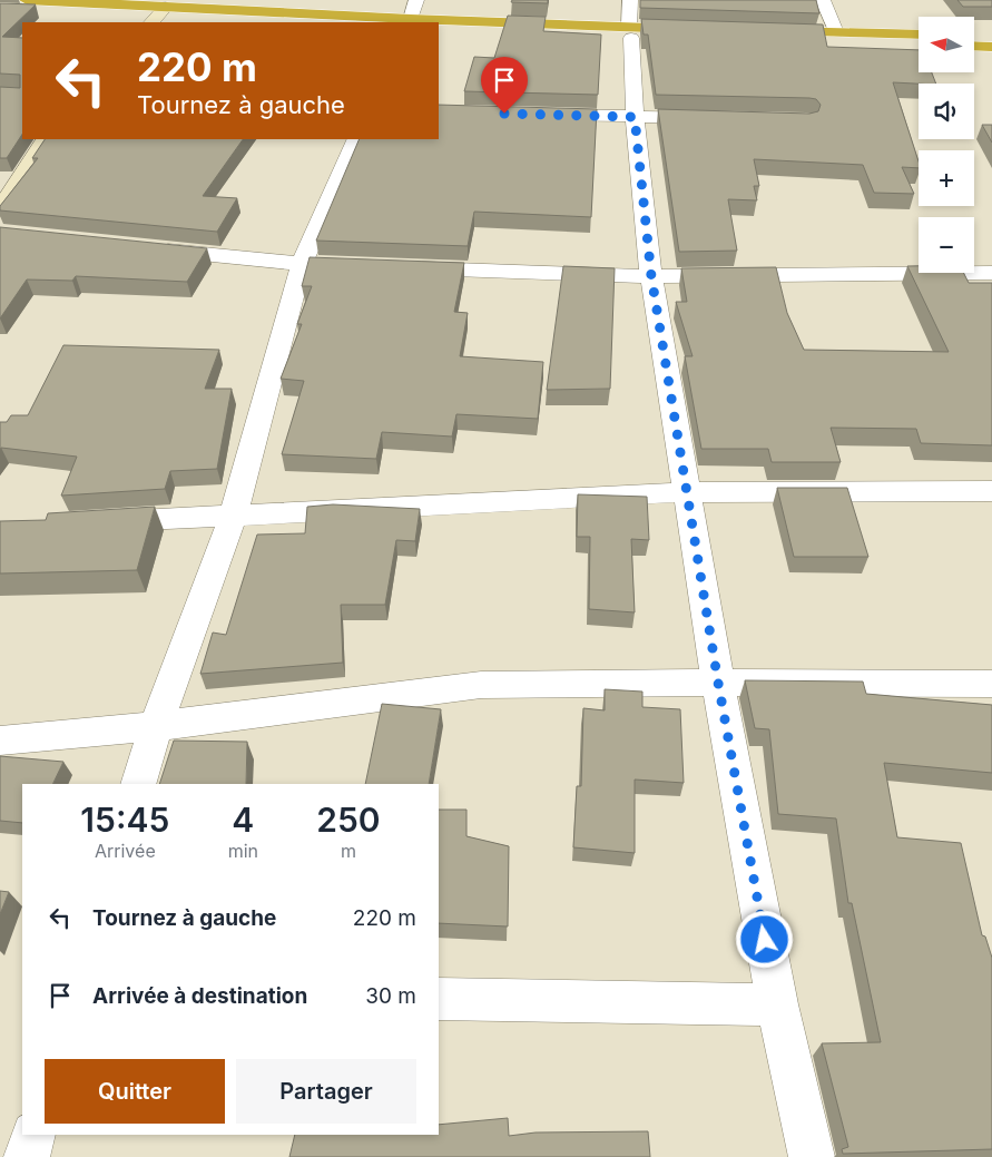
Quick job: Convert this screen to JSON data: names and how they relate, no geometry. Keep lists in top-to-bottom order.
{
  "north": "left",
  "page": {
    "map_buttons": ["+", "−"],
    "turn": ["220 m", "Tournez à gauche"],
    "eta": [
      "15:45",
      "Arrivée",
      "4",
      "min",
      "250",
      "m"
    ],
    "list": [
      {
        "name": "Tournez à gauche",
        "value": "220 m"
      },
      {
        "name": "Arrivée à destination",
        "value": "30 m"
      }
    ],
    "buttons": ["Quitter", "Partager"]
  }
}
